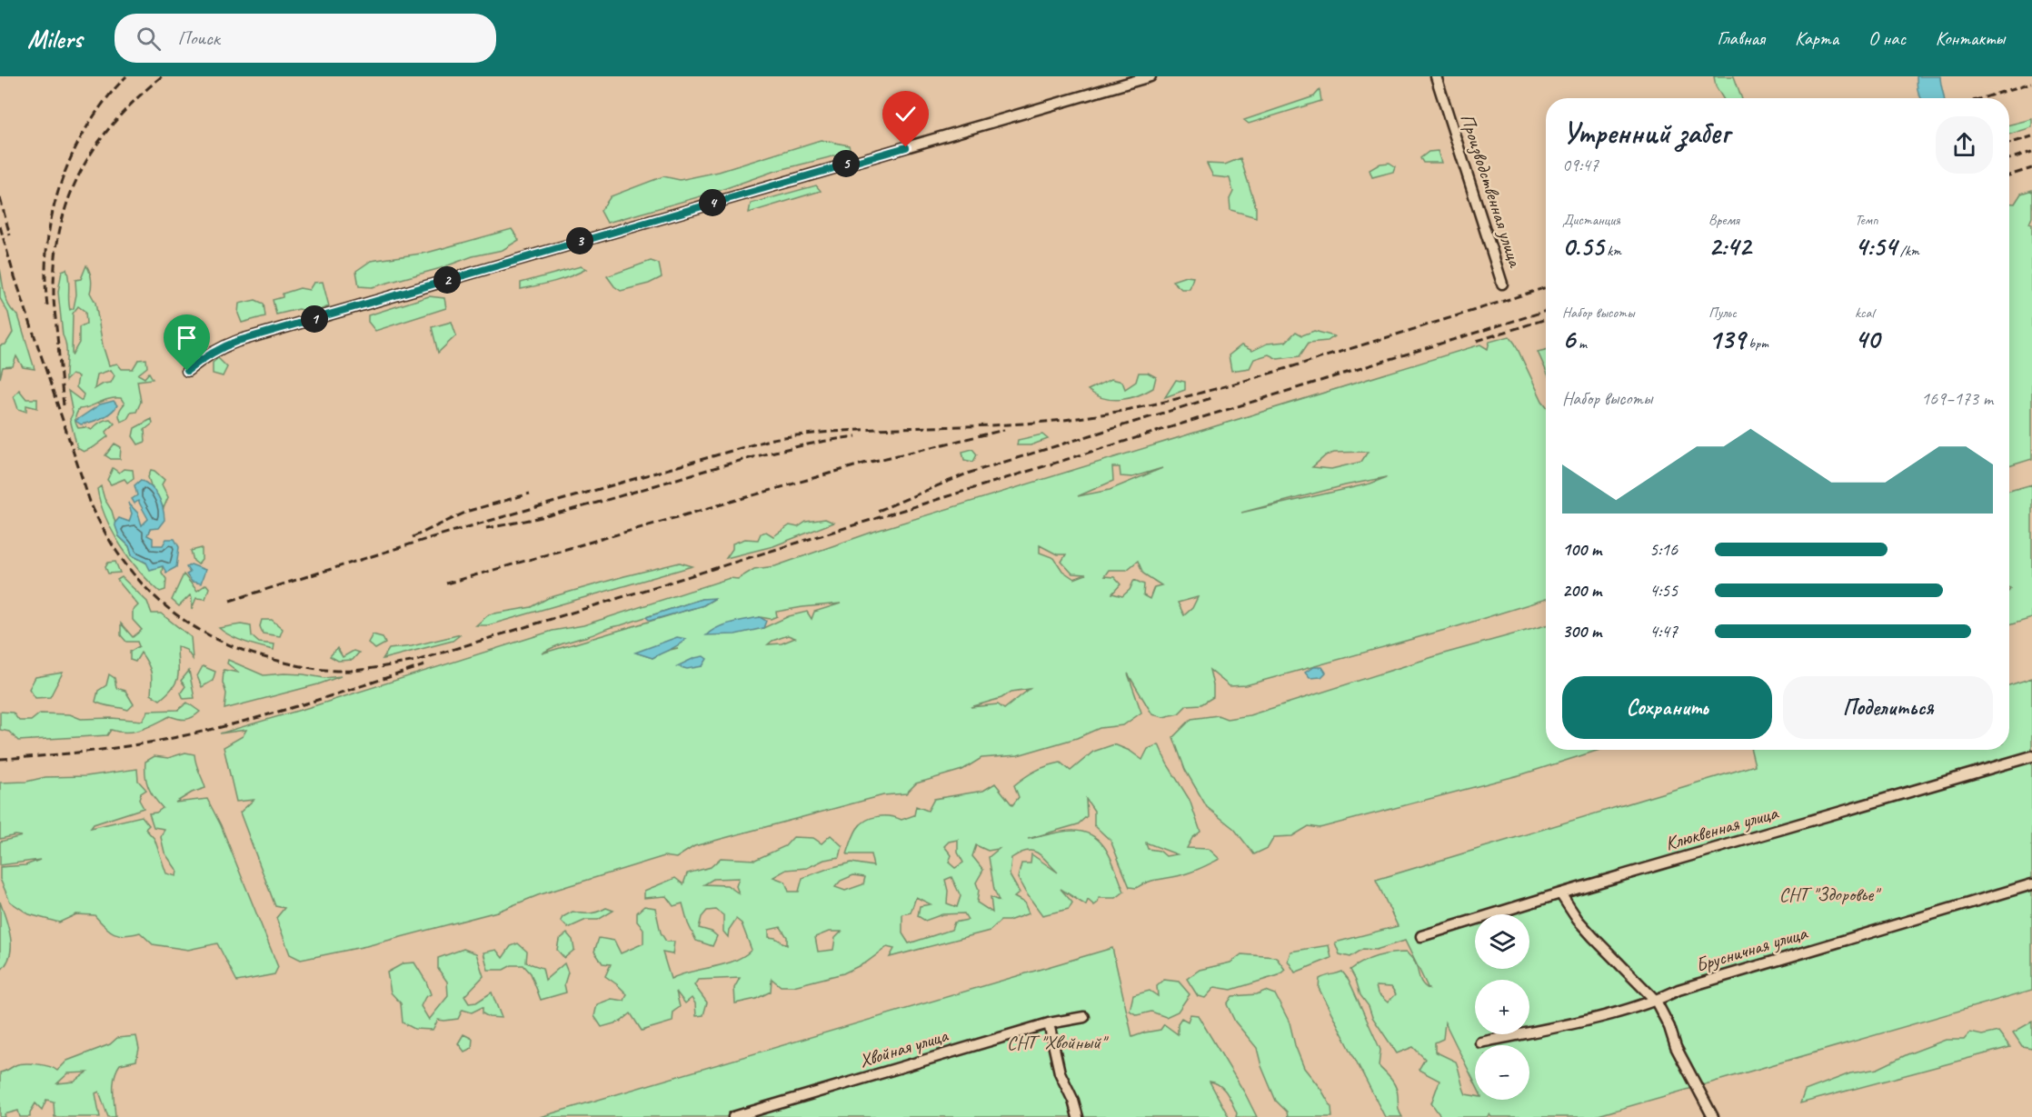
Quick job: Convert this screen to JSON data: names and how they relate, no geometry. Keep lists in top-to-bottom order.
{
  "streets": {
    "street": [
      "Производственная улица",
      "Клюквенная улица",
      "Брусничная улица",
      "Хвойная улица"
    ]
  },
  "parks": ["СНТ \"Здоровье\"", "СНТ \"Хвойный\""],
  "page": {
    "header": "Milers",
    "search": "Поиск",
    "nav": [
      "Главная",
      "Карта",
      "О нас",
      "Контакты"
    ],
    "heading": ["Утренний забег", "09:47"],
    "pins": [
      "5",
      "4",
      "3",
      "2",
      "1"
    ],
    "stats": [
      ["Дистанция", "0.55 km"],
      ["Время", "2:42"],
      ["Темп", "4:54 /km"],
      ["Набор высоты", "6 m"],
      ["Пульс", "139 bpm"],
      ["kcal", "40"]
    ],
    "chart": ["Набор высоты", "169–173 m"],
    "list": [
      {
        "name": "100 m",
        "note": "5:16"
      },
      {
        "name": "200 m",
        "note": "4:55"
      },
      {
        "name": "300 m",
        "note": "4:47"
      }
    ],
    "buttons": ["Сохранить", "Поделиться"],
    "map_buttons": ["+", "−"]
  }
}
